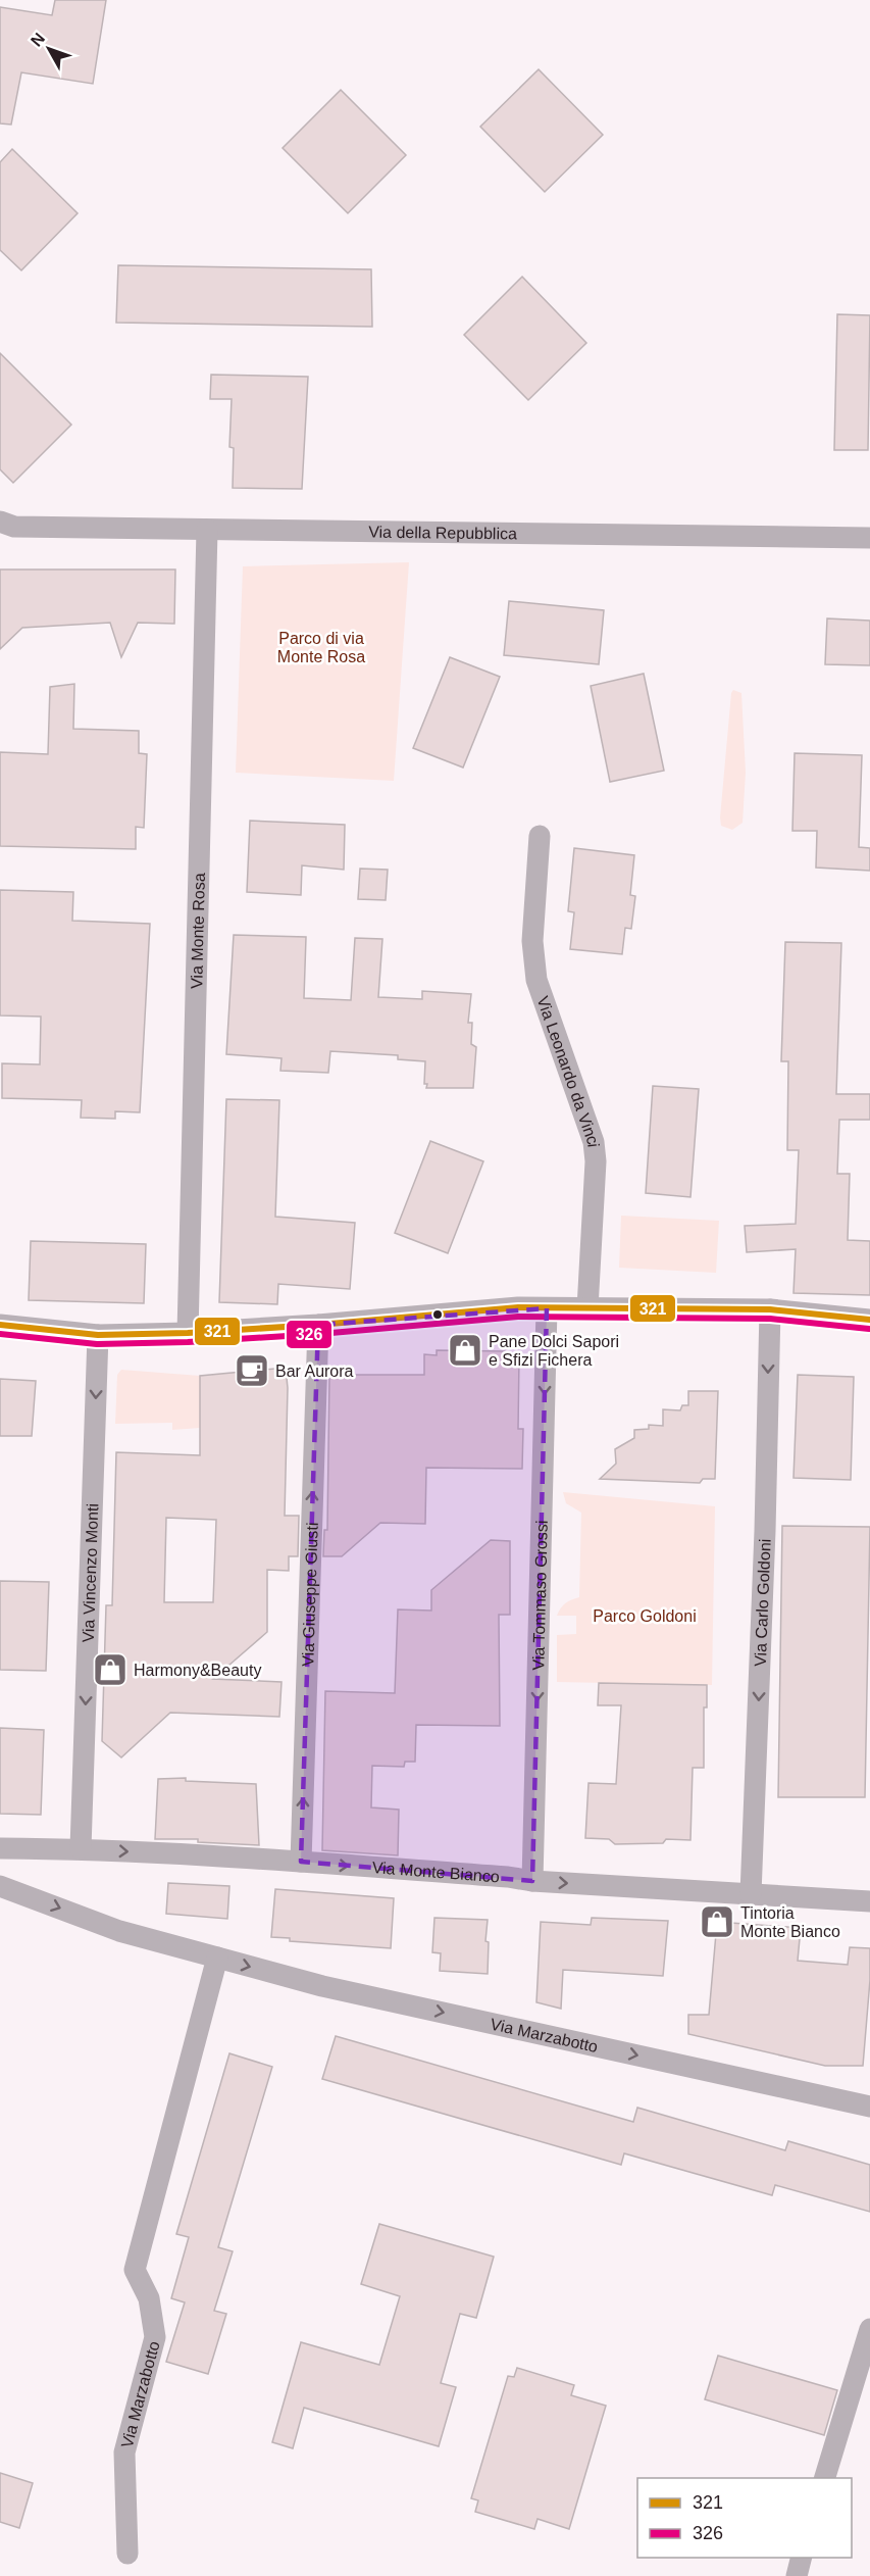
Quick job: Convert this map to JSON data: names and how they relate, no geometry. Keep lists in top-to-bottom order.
{
  "streets": {
    "street": [
      "Via della Repubblica",
      "Via Monte Rosa",
      "Via Leonardo da Vinci",
      "Via Vincenzo Monti",
      "Via Giuseppe Giusti",
      "Via Tommaso Grossi",
      "Via Carlo Goldoni",
      "Via Monte Bianco",
      "Via Marzabotto"
    ]
  },
  "crossings": [
    ["Via della Repubblica", "Via Monte Rosa"],
    ["Via Vincenzo Monti", "Via Monte Bianco"],
    ["Via Giuseppe Giusti", "Via Monte Bianco"],
    ["Via Tommaso Grossi", "Via Monte Bianco"],
    ["Via Carlo Goldoni", "Via Monte Bianco"]
  ],
  "one_way": [
    "Via Vincenzo Monti",
    "Via Giuseppe Giusti",
    "Via Tommaso Grossi",
    "Via Carlo Goldoni",
    "Via Monte Bianco",
    "Via Marzabotto"
  ],
  "parks": ["Parco di via Monte Rosa", "Parco Goldoni"],
  "places": {
    "shop": ["Pane Dolci Sapori e Sfizi Fichera", "Harmony&Beauty", "Tintoria Monte Bianco"],
    "cafe": ["Bar Aurora"]
  },
  "lines": ["transit line 321", "transit line 326"],
  "legend": ["321", "326"],
  "north": "top left"
}
